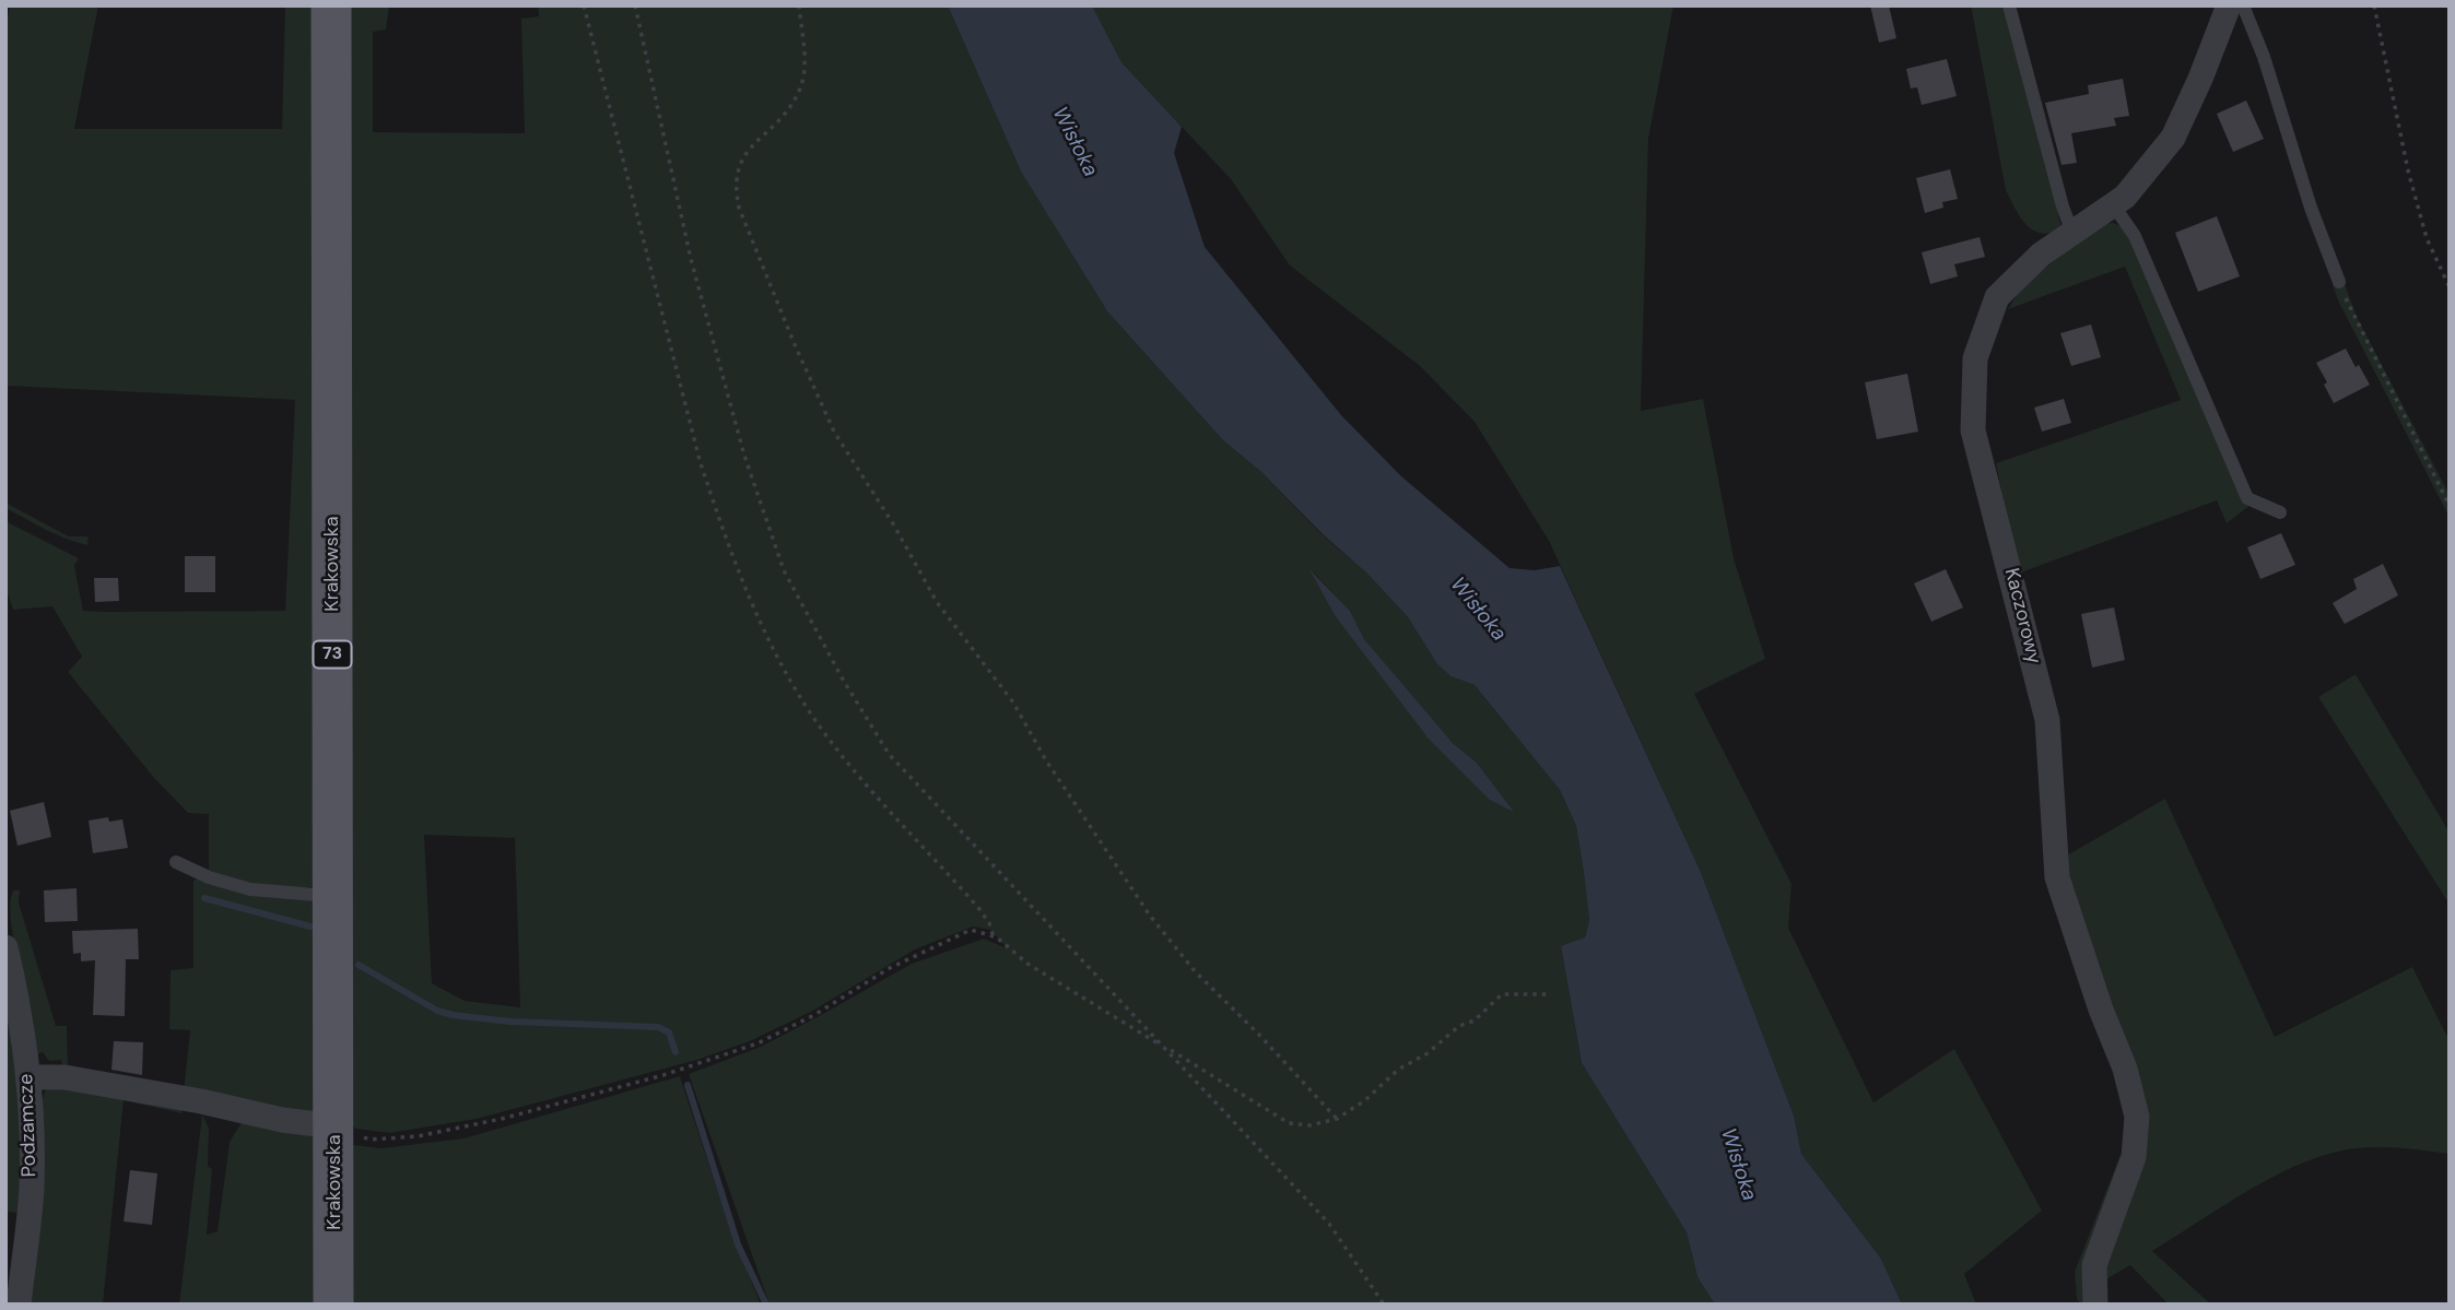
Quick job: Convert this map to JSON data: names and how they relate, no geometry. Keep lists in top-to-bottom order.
{
  "streets": {
    "main road": ["Krakowska", "73"],
    "street": ["Kaczorowy", "Podzamcze"]
  },
  "water": ["Wisłoka"]
}
